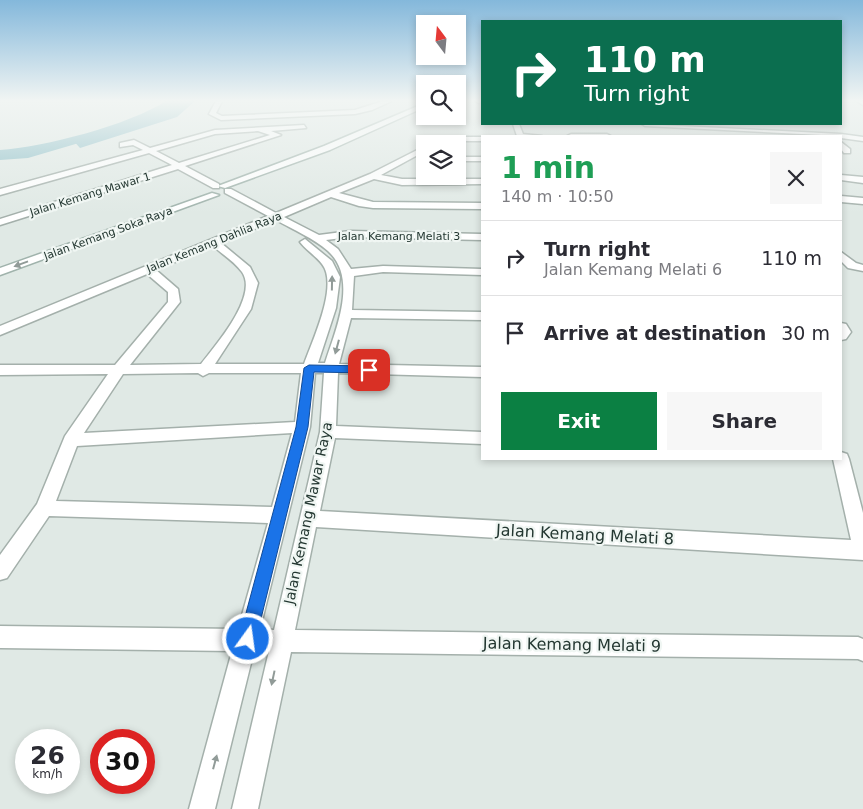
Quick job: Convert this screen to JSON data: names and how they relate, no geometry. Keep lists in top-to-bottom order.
{
  "streets": {
    "street": [
      "Jalan Kemang Mawar 1",
      "Jalan Kemang Soka Raya",
      "Jalan Kemang Melati 3",
      "Jalan Kemang Dahlia Raya",
      "Jalan Kemang Mawar Raya",
      "Jalan Kemang Melati 8",
      "Jalan Kemang Melati 9"
    ]
  },
  "crossings": [
    ["Jalan Kemang Mawar 1", "Jalan Kemang Mawar Raya"],
    ["Jalan Kemang Soka Raya", "Jalan Kemang Mawar Raya"],
    ["Jalan Kemang Melati 3", "Jalan Kemang Mawar Raya"],
    ["Jalan Kemang Dahlia Raya", "Jalan Kemang Mawar Raya"],
    ["Jalan Kemang Mawar Raya", "Jalan Kemang Melati 8"],
    ["Jalan Kemang Mawar Raya", "Jalan Kemang Melati 9"]
  ],
  "north": "top",
  "page": {
    "turn": ["110 m", "Turn right"],
    "heading": ["1 min", "140 m · 10:50"],
    "list": [
      {
        "name": "Turn right",
        "note": "Jalan Kemang Melati 6",
        "value": "110 m"
      },
      {
        "name": "Arrive at destination",
        "value": "30 m"
      }
    ],
    "buttons": ["Exit", "Share"],
    "speed": "26 km/h",
    "limit": "30"
  }
}
